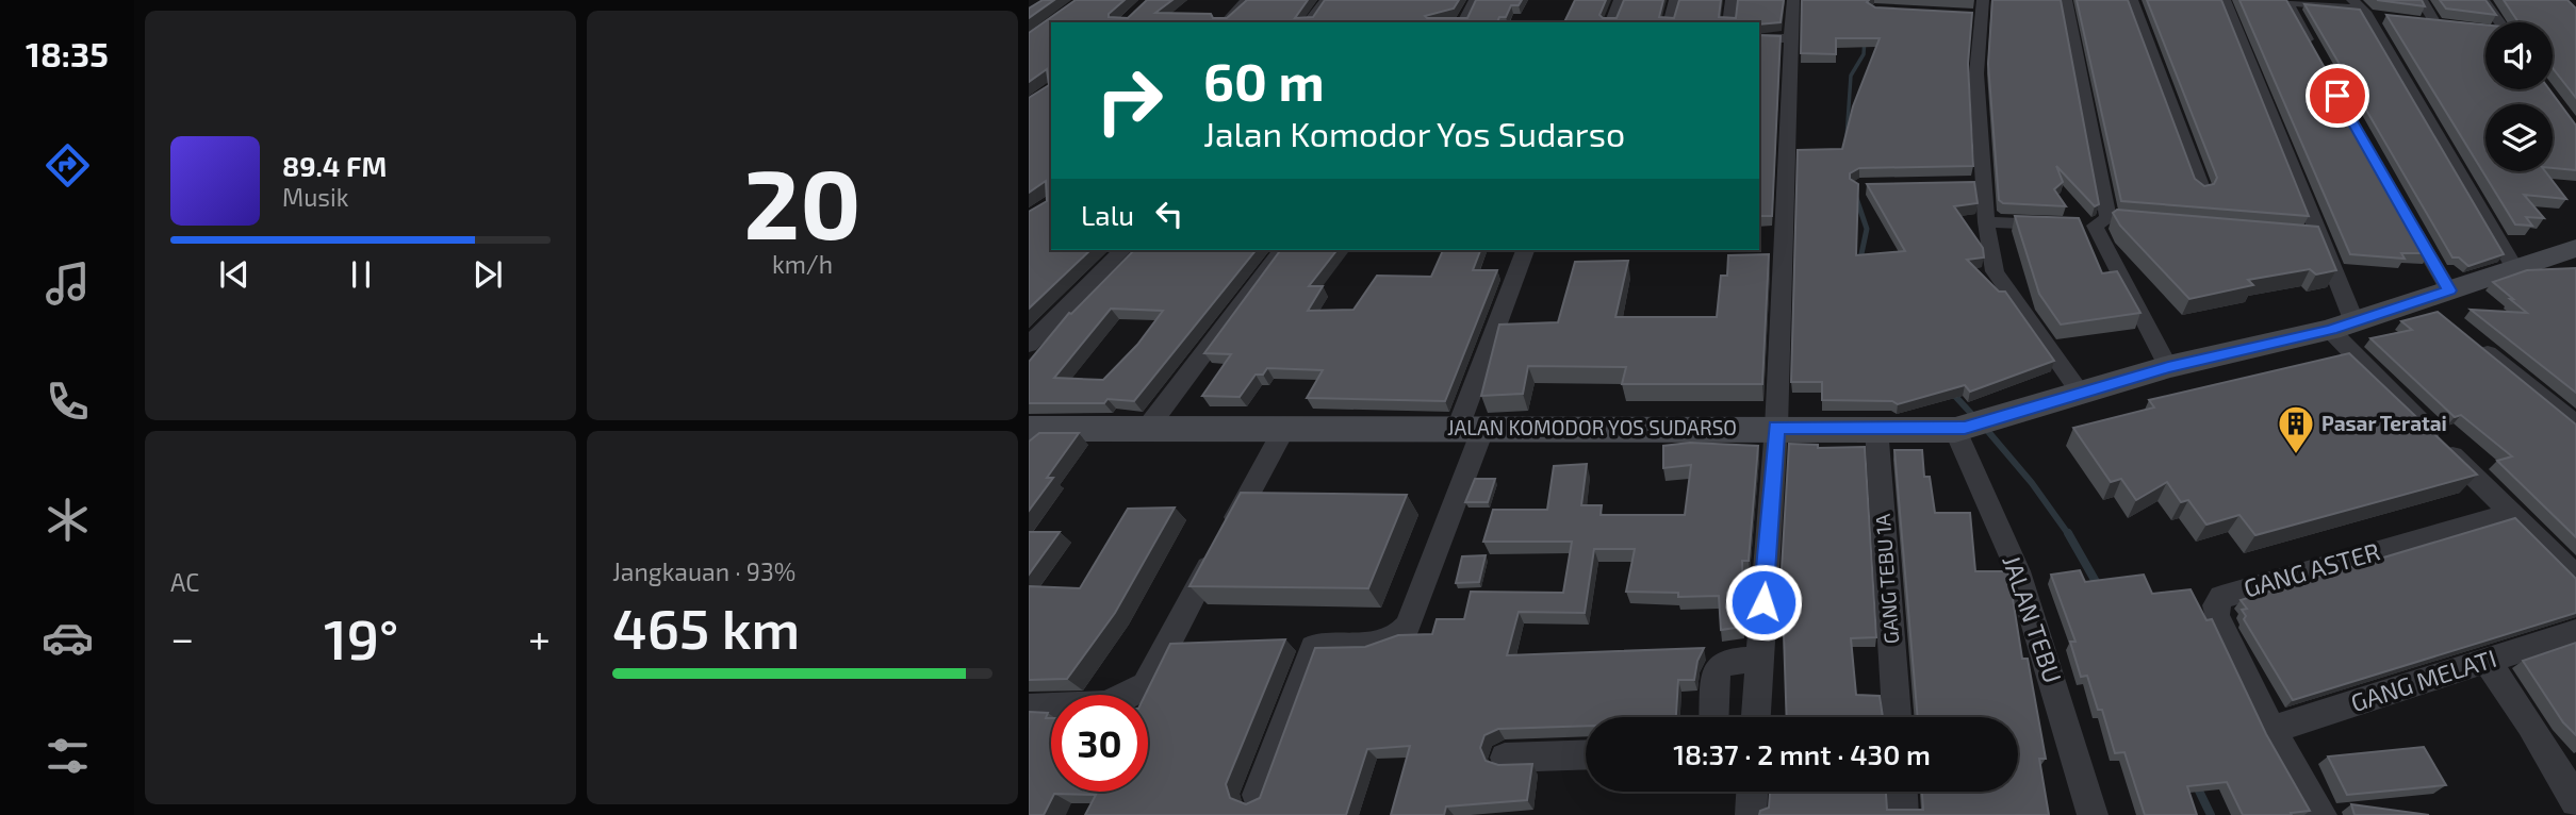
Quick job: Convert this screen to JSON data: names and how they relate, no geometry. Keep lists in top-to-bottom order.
{
  "streets": {
    "street": [
      "JALAN KOMODOR YOS SUDARSO",
      "GANG ASTER",
      "GANG TEBU 1A",
      "JALAN TEBU",
      "GANG MELATI"
    ]
  },
  "crossings": [
    ["JALAN KOMODOR YOS SUDARSO", "GANG TEBU 1A"],
    ["JALAN KOMODOR YOS SUDARSO", "JALAN TEBU"],
    ["GANG ASTER", "GANG MELATI"]
  ],
  "places": {
    "building": ["Pasar Teratai"]
  },
  "page": {
    "tabs": "18:35",
    "tile": [
      ["20", "km/h"],
      "AC",
      ["Jangkauan · 93%", "465 km"]
    ],
    "turn": ["60 m", "Jalan Komodor Yos Sudarso"],
    "song": ["89.4 FM", "Musik"],
    "then": "Lalu",
    "heat": ["−", "19°", "+"],
    "limit": "30",
    "trip": "18:37 · 2 mnt · 430 m"
  }
}
